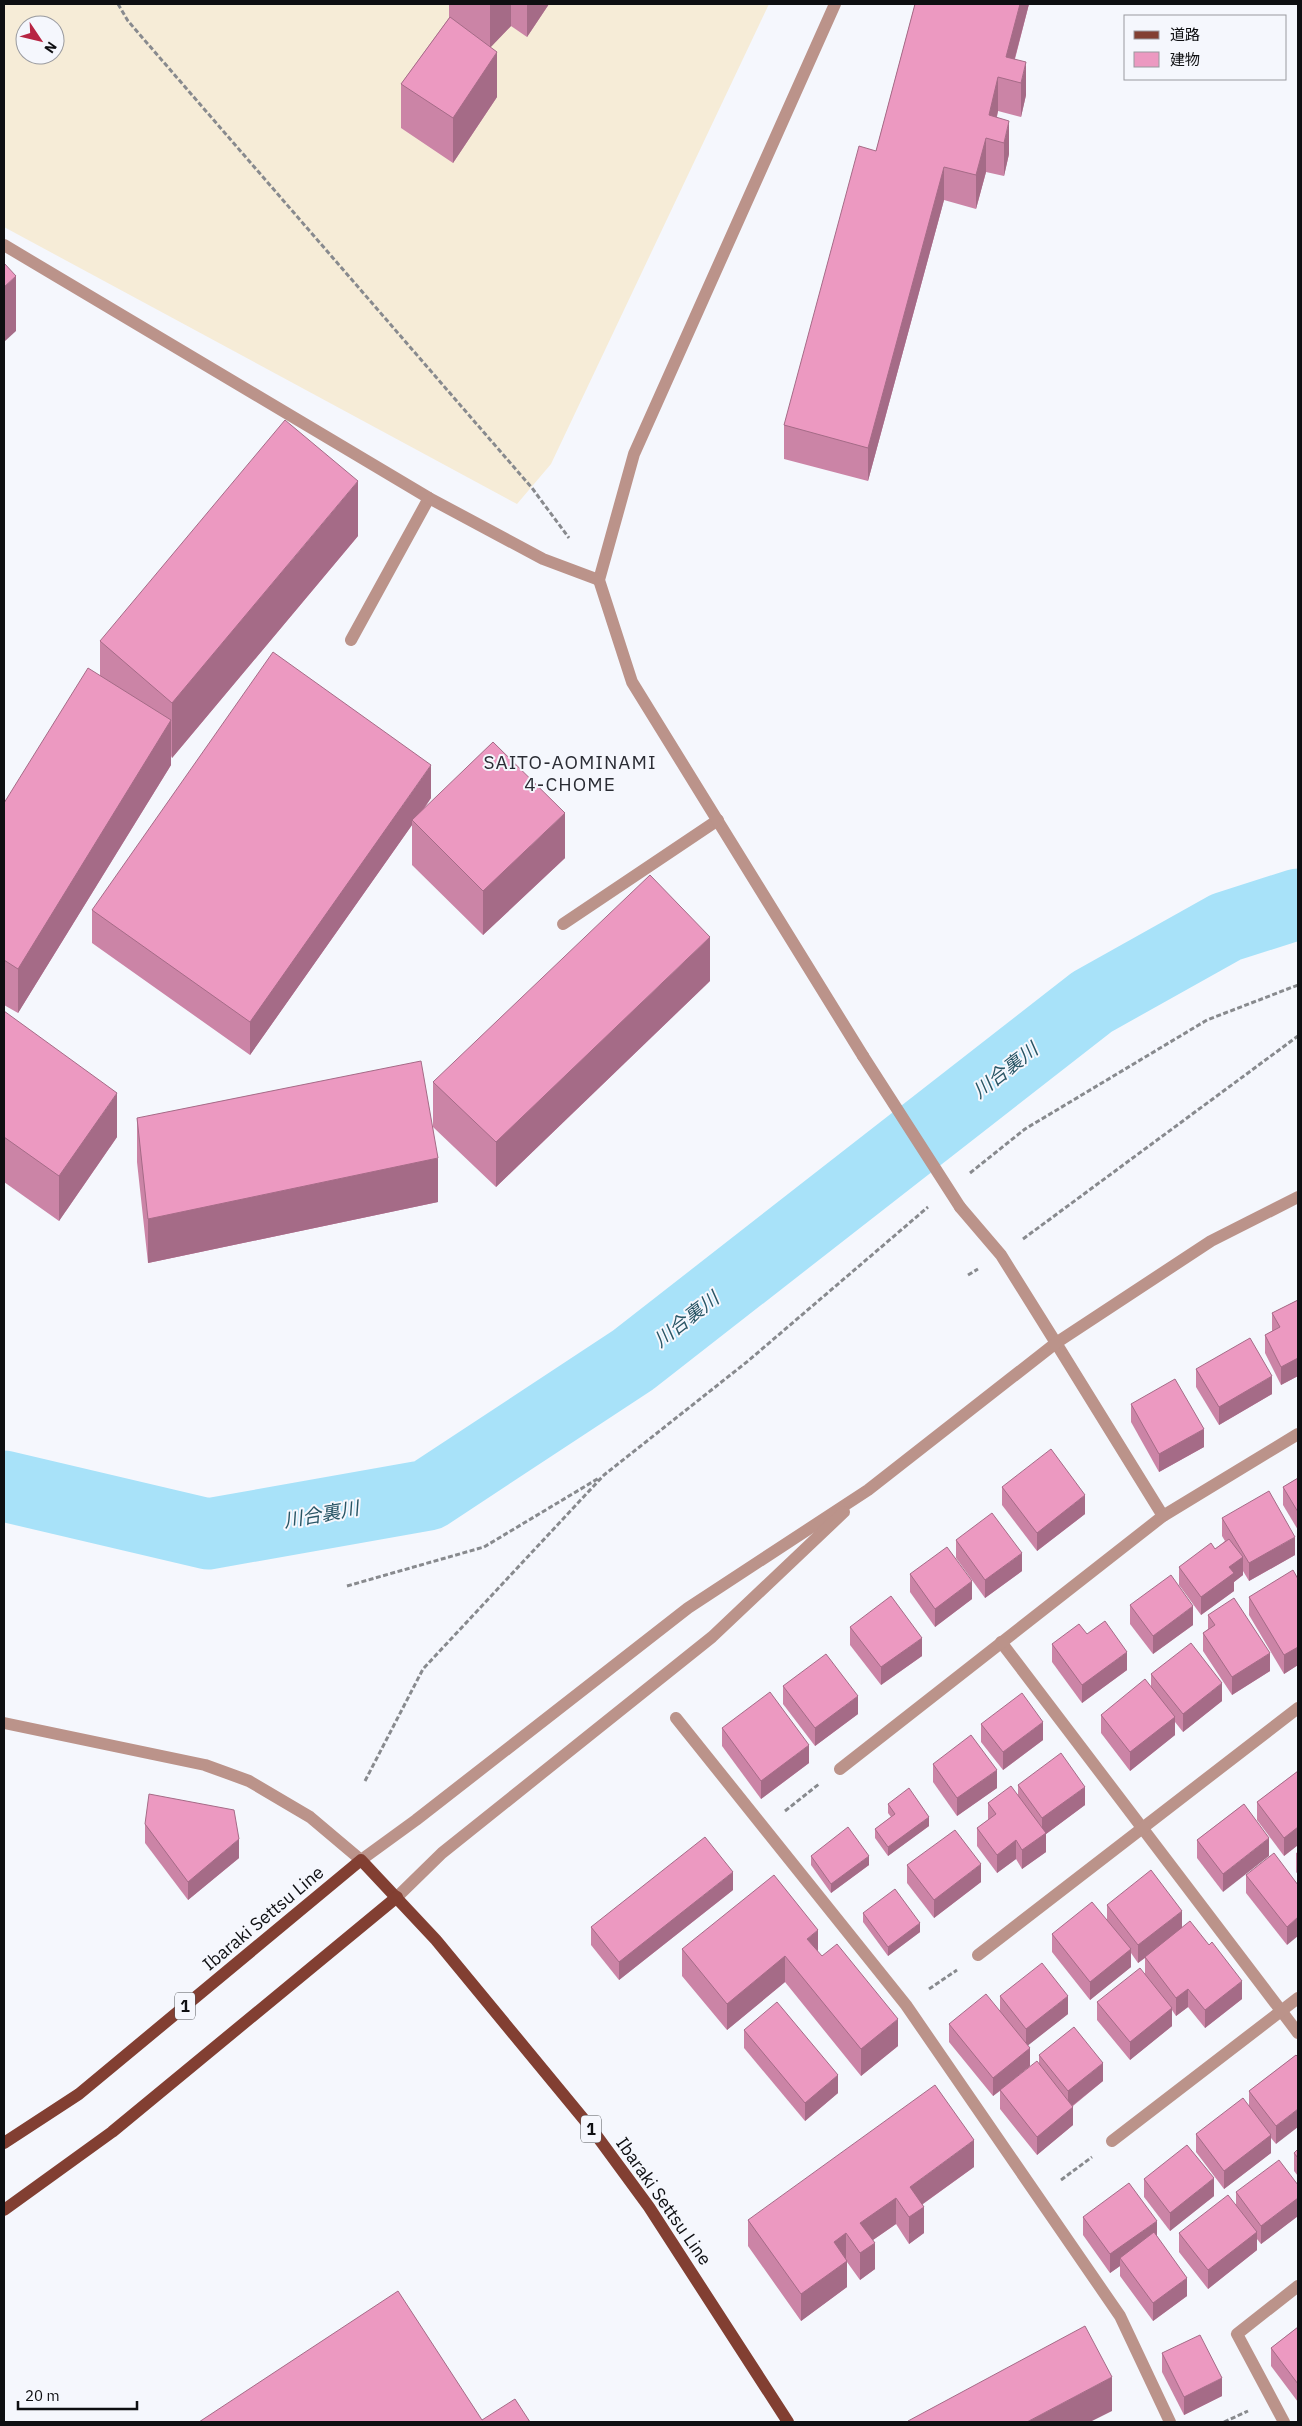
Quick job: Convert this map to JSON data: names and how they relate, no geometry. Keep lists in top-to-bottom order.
{
  "streets": {
    "main road": ["Ibaraki Settsu Line", "1"]
  },
  "districts": ["SAITO-AOMINAMI 4-CHOME"],
  "water": ["川合裏川"],
  "legend": ["道路", "建物"],
  "scale_bar": "20 m",
  "north": "bottom right"
}
